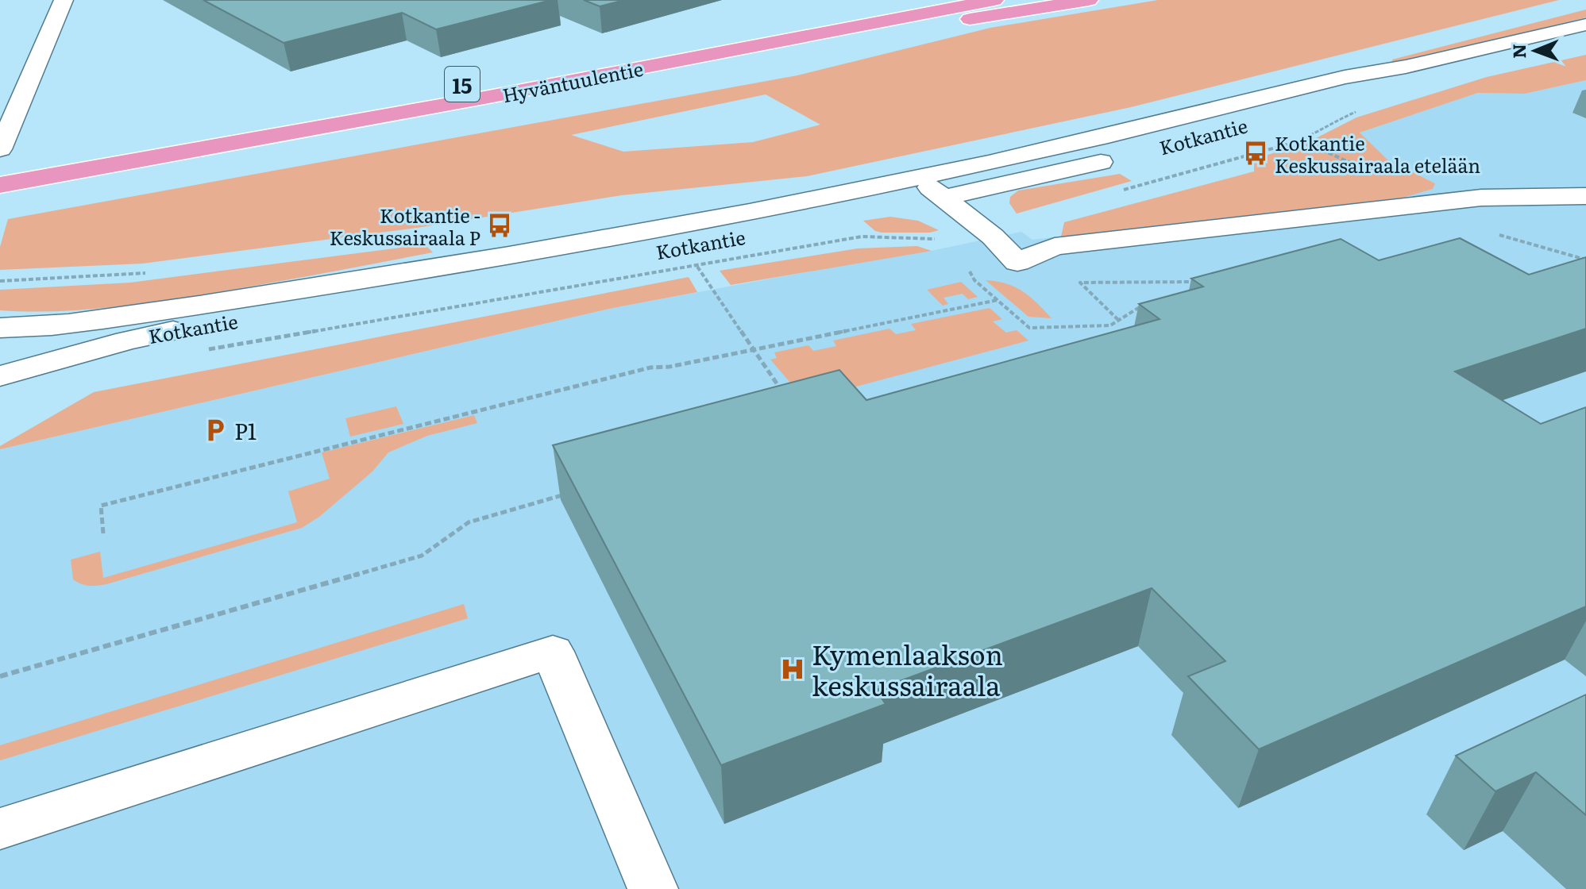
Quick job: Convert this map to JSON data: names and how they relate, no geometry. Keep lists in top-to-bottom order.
{
  "streets": {
    "highway": ["Hyväntuulentie", "15"],
    "street": ["Kotkantie"]
  },
  "places": {
    "bus stop": ["Kotkantie Keskussairaala etelään", "Kotkantie - Keskussairaala P"],
    "parking": ["P1"],
    "hospital": ["Kymenlaakson keskussairaala"]
  },
  "north": "left"
}
